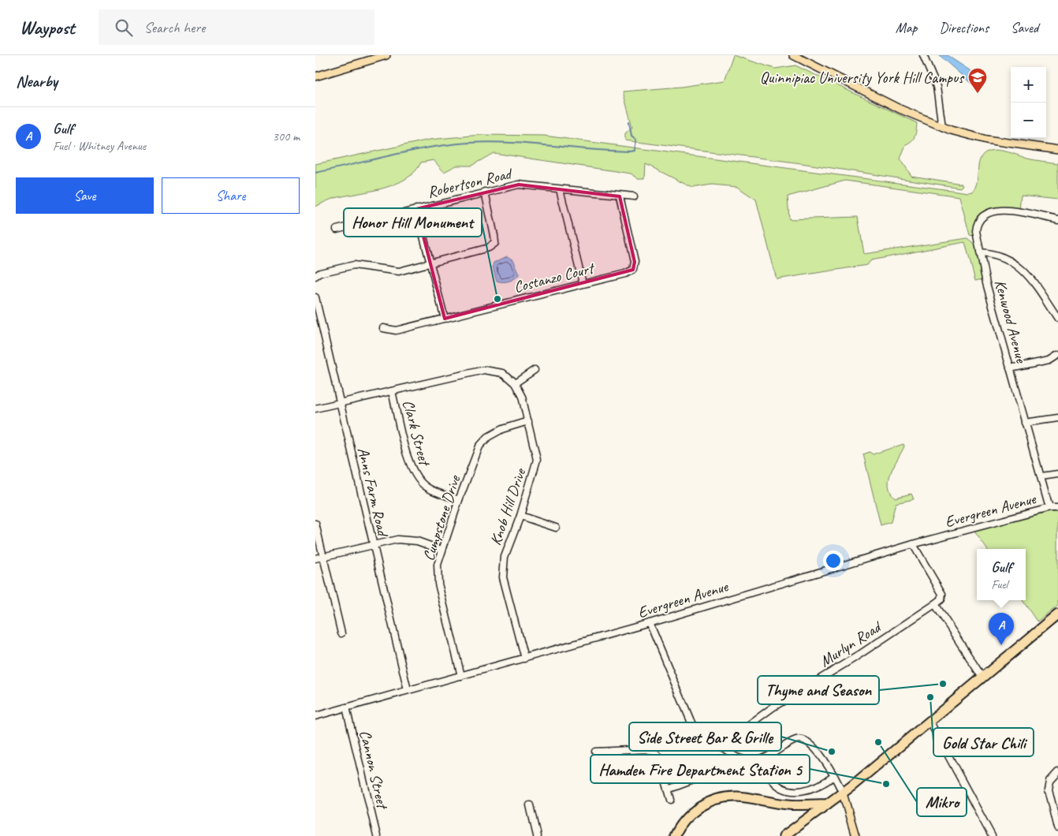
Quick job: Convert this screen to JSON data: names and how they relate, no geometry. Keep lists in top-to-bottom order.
{
  "streets": {
    "street": [
      "Robertson Road",
      "Costanzo Court",
      "Kenwood Avenue",
      "Clark Street",
      "Anns Farm Road",
      "Knob Hill Drive",
      "Evergreen Avenue",
      "Cumpstone Drive",
      "Murlyn Road",
      "Cannon Street"
    ]
  },
  "crossings": [
    ["Robertson Road", "Costanzo Court"],
    ["Kenwood Avenue", "Evergreen Avenue"],
    ["Clark Street", "Cumpstone Drive"],
    ["Anns Farm Road", "Evergreen Avenue"],
    ["Knob Hill Drive", "Evergreen Avenue"],
    ["Knob Hill Drive", "Cumpstone Drive"],
    ["Evergreen Avenue", "Cumpstone Drive"],
    ["Evergreen Avenue", "Cannon Street"]
  ],
  "places": {
    "school or university": ["Quinnipiac University York Hill Campus"],
    "other": [
      "Honor Hill Monument",
      "Thyme and Season",
      "Gold Star Chili",
      "Mikro",
      "Side Street Bar & Grille",
      "Hamden Fire Department Station 5"
    ]
  },
  "page": {
    "header": "Waypost",
    "search": "Search here",
    "nav": ["Map", "Directions", "Saved"],
    "heading": "Nearby",
    "map_buttons": ["+", "−"],
    "list": [
      {
        "mark": "A",
        "name": "Gulf",
        "note": "Fuel · Whitney Avenue",
        "value": "300 m"
      }
    ],
    "buttons": ["Save", "Share"],
    "popup": ["Gulf", "Fuel"],
    "pins": "A"
  }
}
